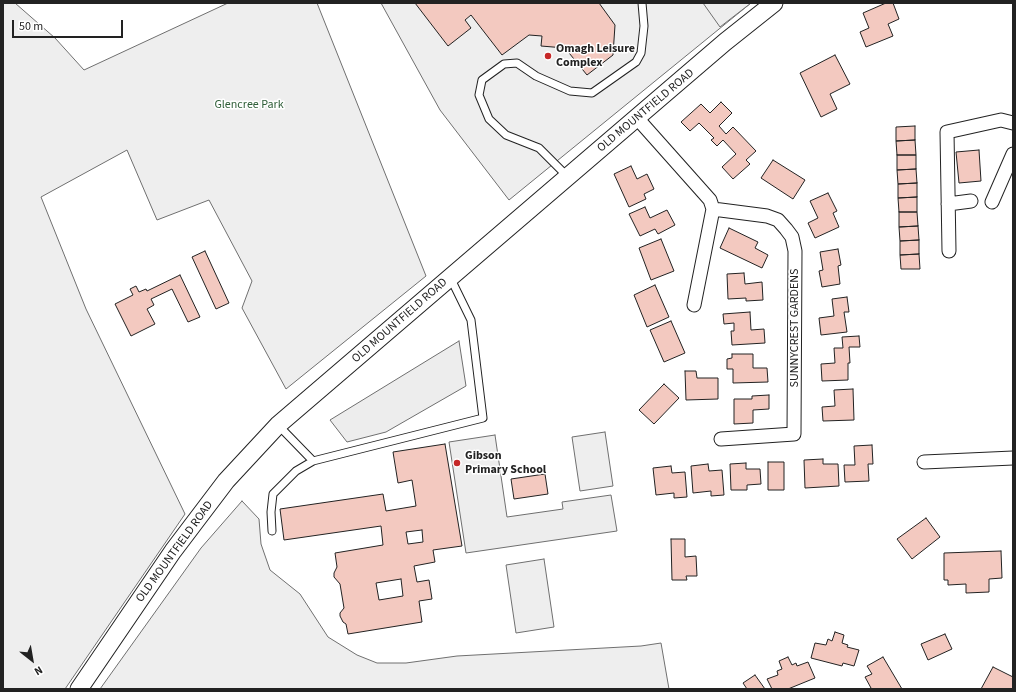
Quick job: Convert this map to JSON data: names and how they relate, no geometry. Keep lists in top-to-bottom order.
{
  "streets": {
    "street": ["OLD MOUNTFIELD ROAD", "SUNNYCREST GARDENS"]
  },
  "parks": ["Glencree Park"],
  "places": ["Omagh Leisure Complex", "Gibson Primary School"],
  "scale_bar": "50 m",
  "north": "bottom right"
}
